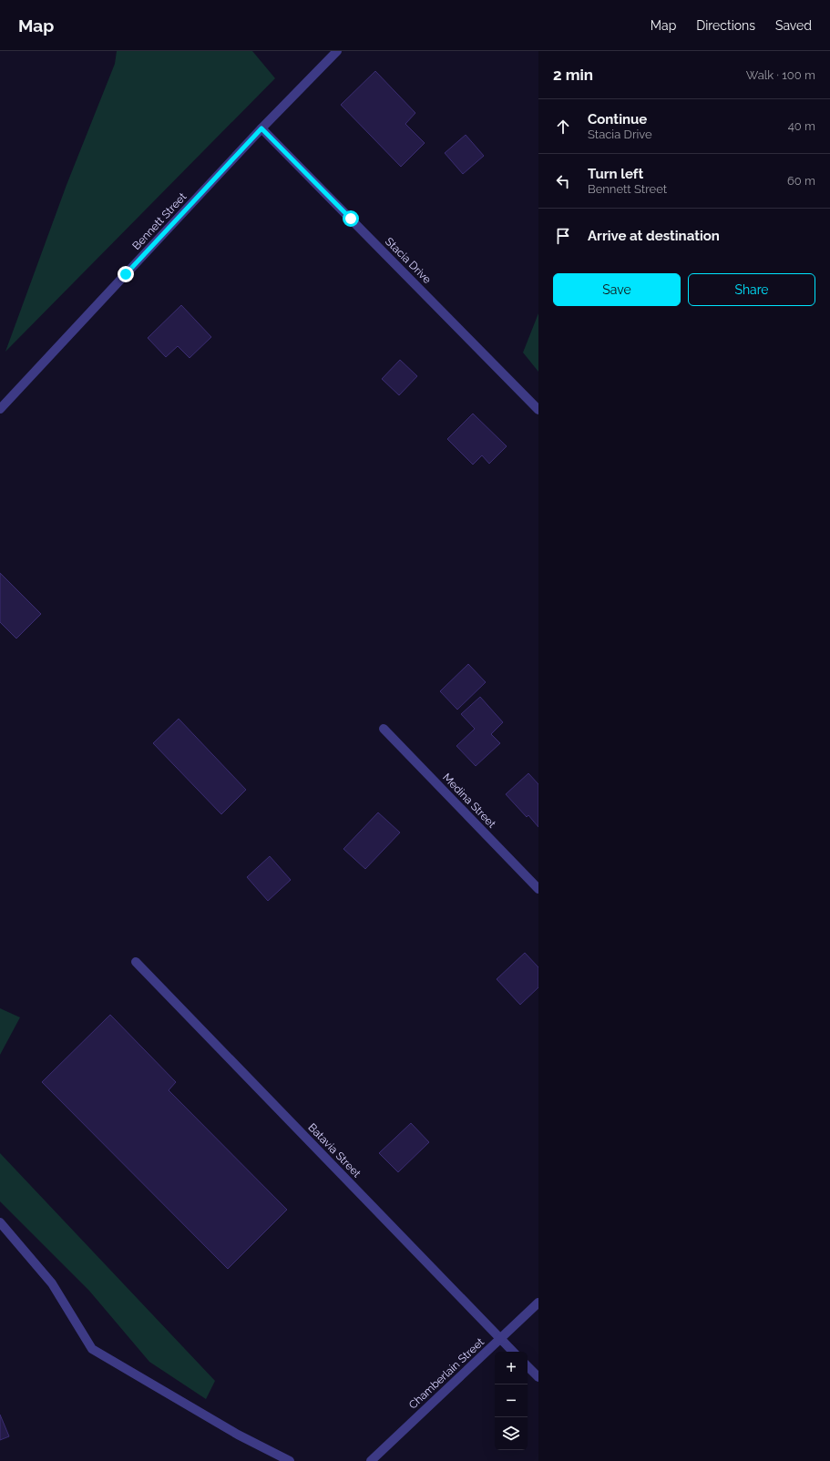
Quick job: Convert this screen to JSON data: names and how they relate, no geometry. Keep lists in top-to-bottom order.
{
  "streets": {
    "street": [
      "Bennett Street",
      "Stacia Drive",
      "Medina Street",
      "Batavia Street",
      "Chamberlain Street"
    ]
  },
  "crossings": [
    ["Bennett Street", "Stacia Drive"],
    ["Batavia Street", "Chamberlain Street"]
  ],
  "page": {
    "header": "Map",
    "nav": ["Map", "Directions", "Saved"],
    "heading": ["2 min", "Walk · 100 m"],
    "list": [
      ["Continue", "Stacia Drive", "40 m"],
      ["Turn left", "Bennett Street", "60 m"],
      "Arrive at destination"
    ],
    "buttons": ["Save", "Share"],
    "map_buttons": ["+", "−"]
  }
}
